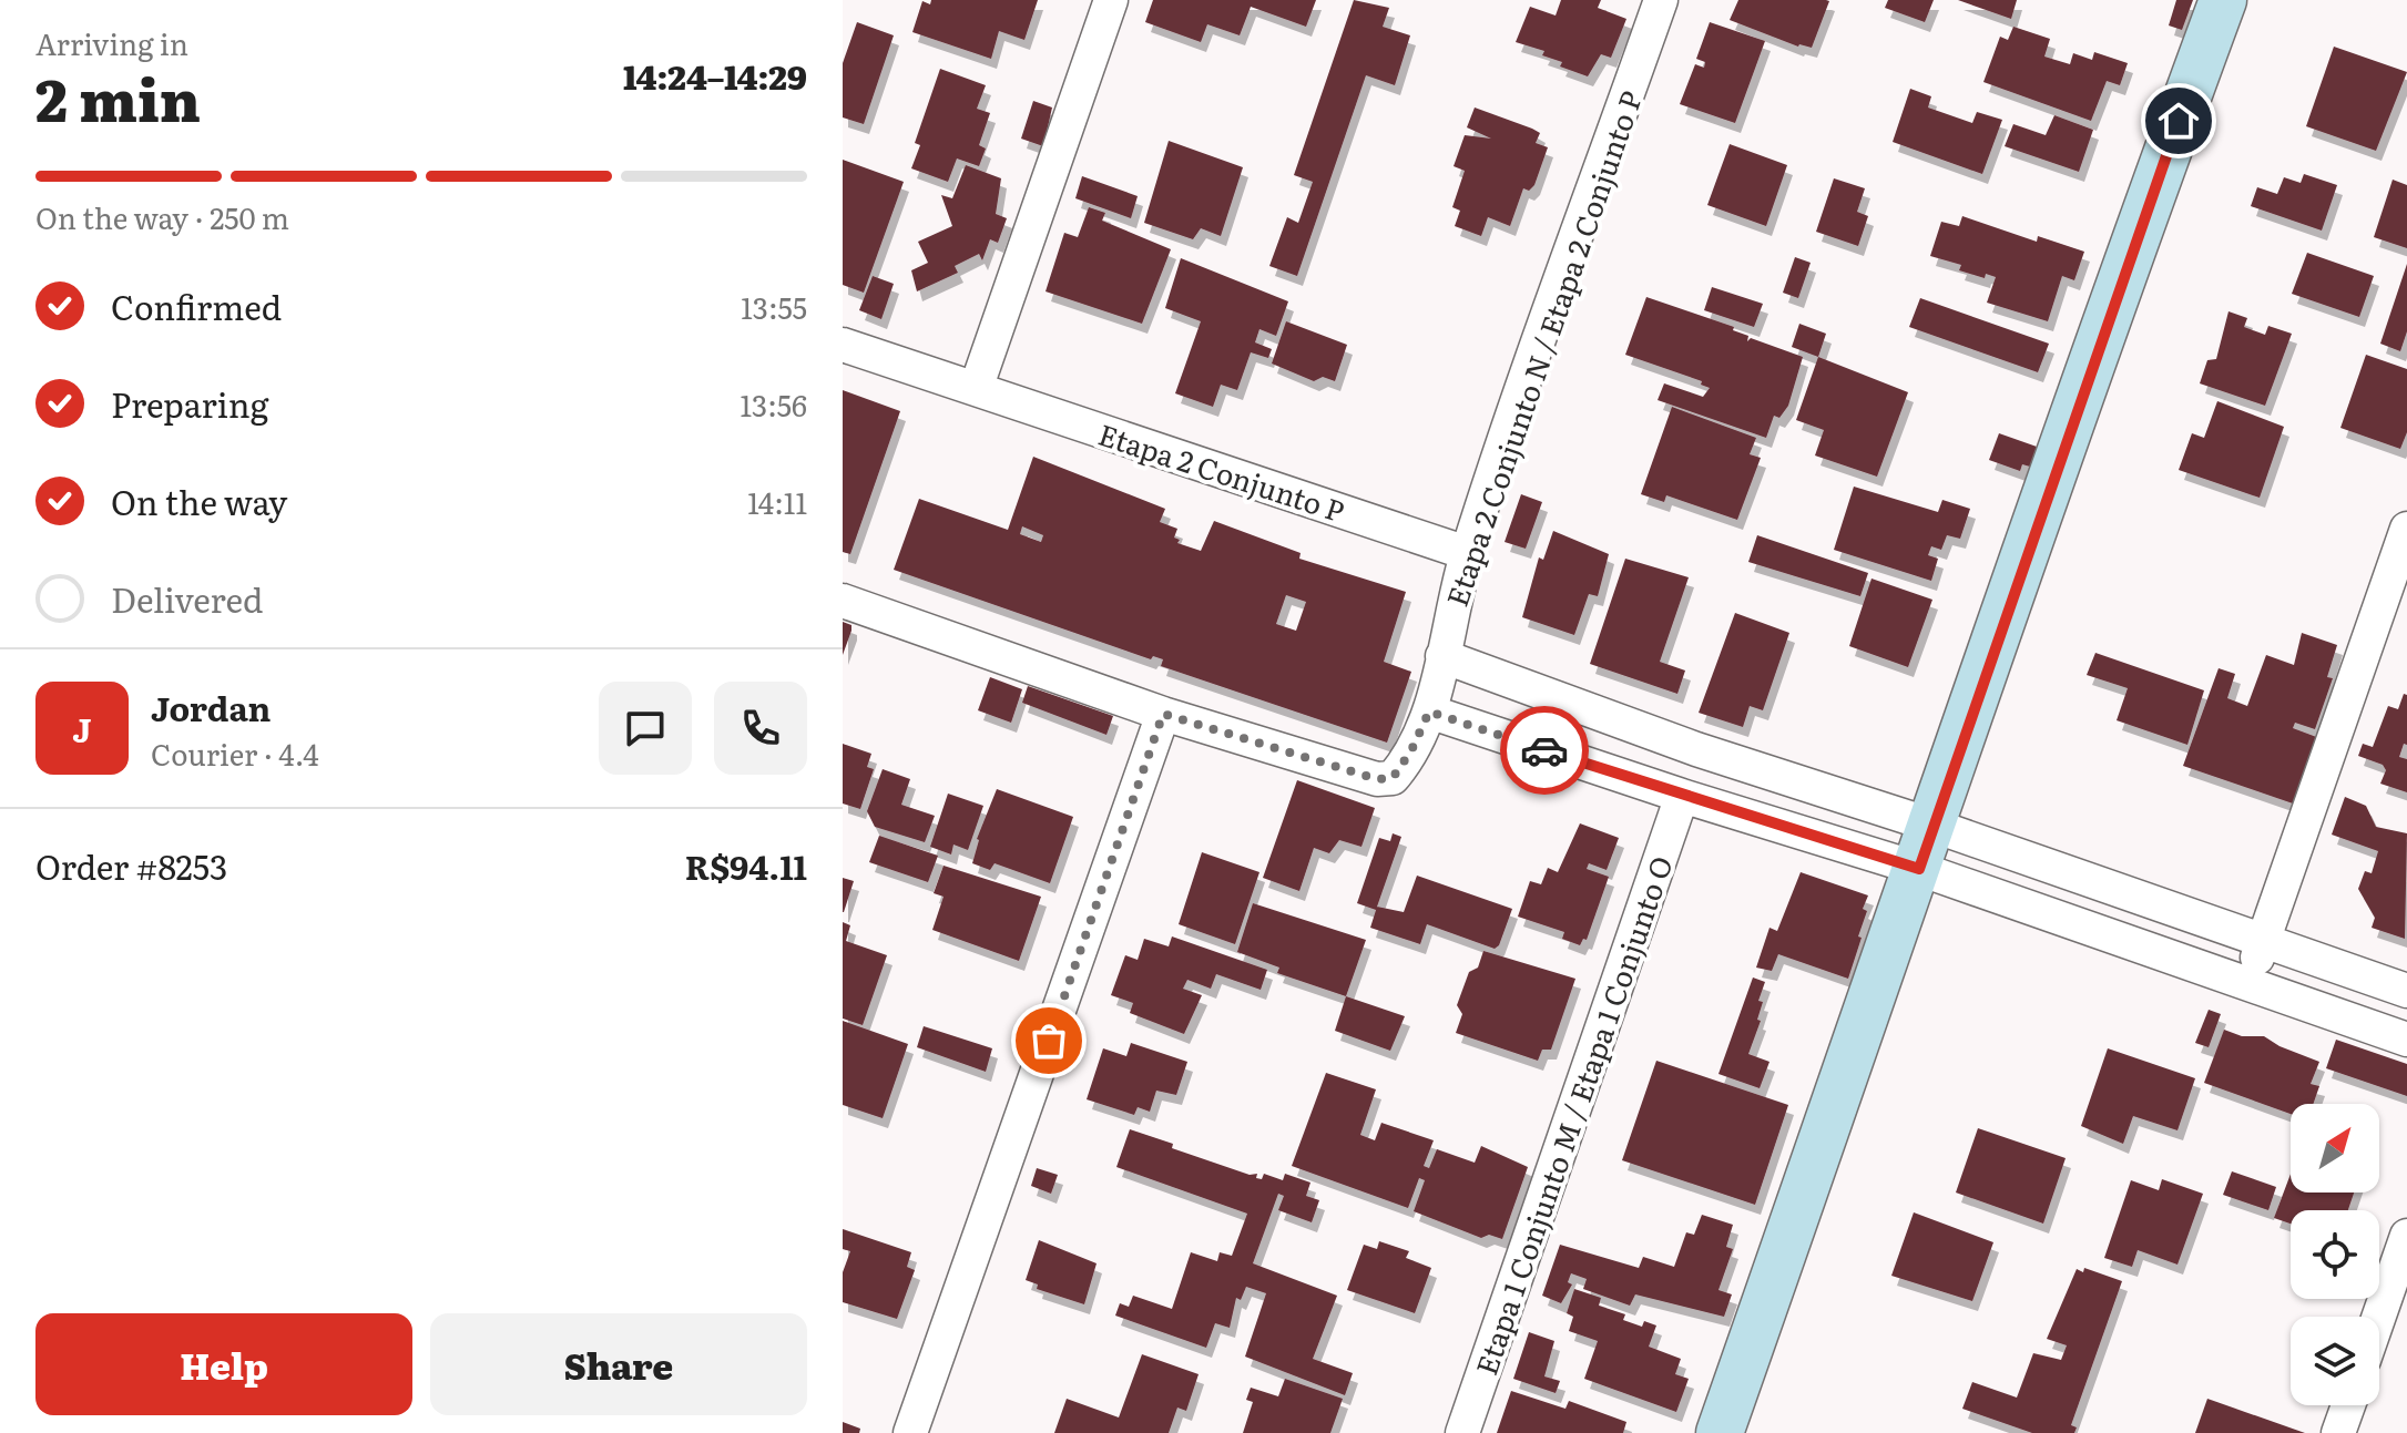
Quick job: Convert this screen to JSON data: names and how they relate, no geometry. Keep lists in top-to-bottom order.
{
  "streets": {
    "street": ["Etapa 2 Conjunto N / Etapa 2 Conjunto P", "Etapa 2 Conjunto P", "Etapa 1 Conjunto M / Etapa 1 Conjunto O"]
  },
  "crossings": [
    ["Etapa 2 Conjunto N / Etapa 2 Conjunto P", "Etapa 2 Conjunto P"]
  ],
  "north": "top right",
  "page": {
    "heading": ["2 min", "Arriving in", "14:24–14:29"],
    "panel": [
      "Jordan",
      "Courier · 4.4",
      "Order #8253",
      "R$94.11"
    ],
    "bar": "On the way · 250 m",
    "list": [
      ["Confirmed", "13:55"],
      ["Preparing", "13:56"],
      ["On the way", "14:11"],
      "Delivered"
    ],
    "round": "J",
    "buttons": ["Help", "Share"]
  }
}
